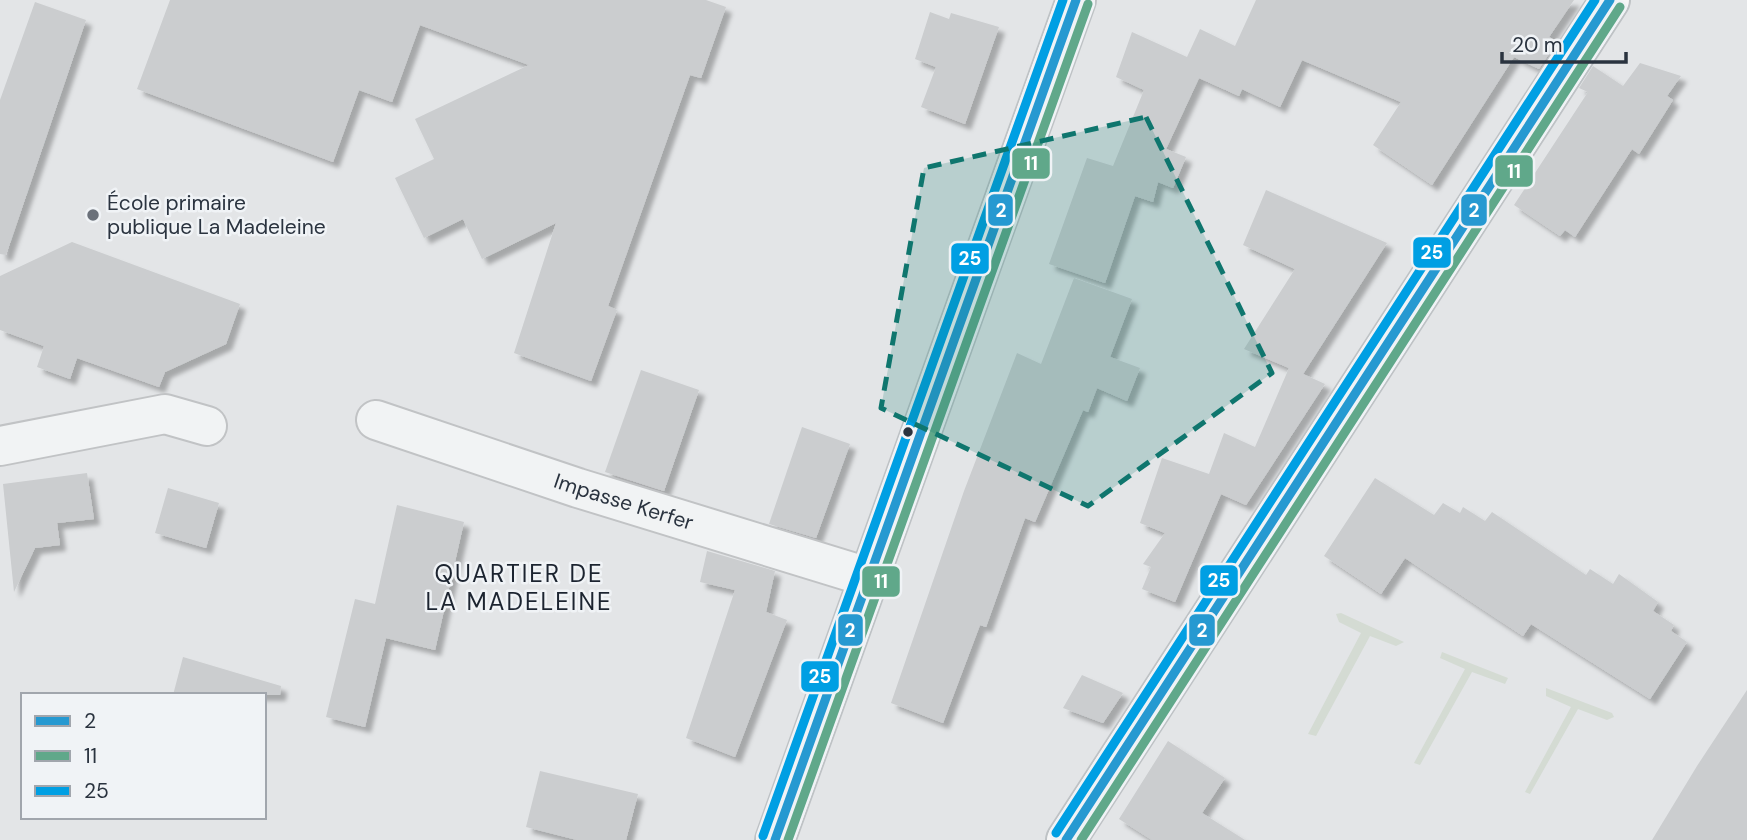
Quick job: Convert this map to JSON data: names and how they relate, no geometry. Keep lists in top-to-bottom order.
{
  "streets": {
    "street": ["Impasse Kerfer"]
  },
  "districts": ["QUARTIER DE LA MADELEINE"],
  "places": ["École primaire publique La Madeleine"],
  "lines": ["transit line 2", "transit line 25", "transit line 11"],
  "legend": ["2", "11", "25"],
  "scale_bar": "20 m"
}
